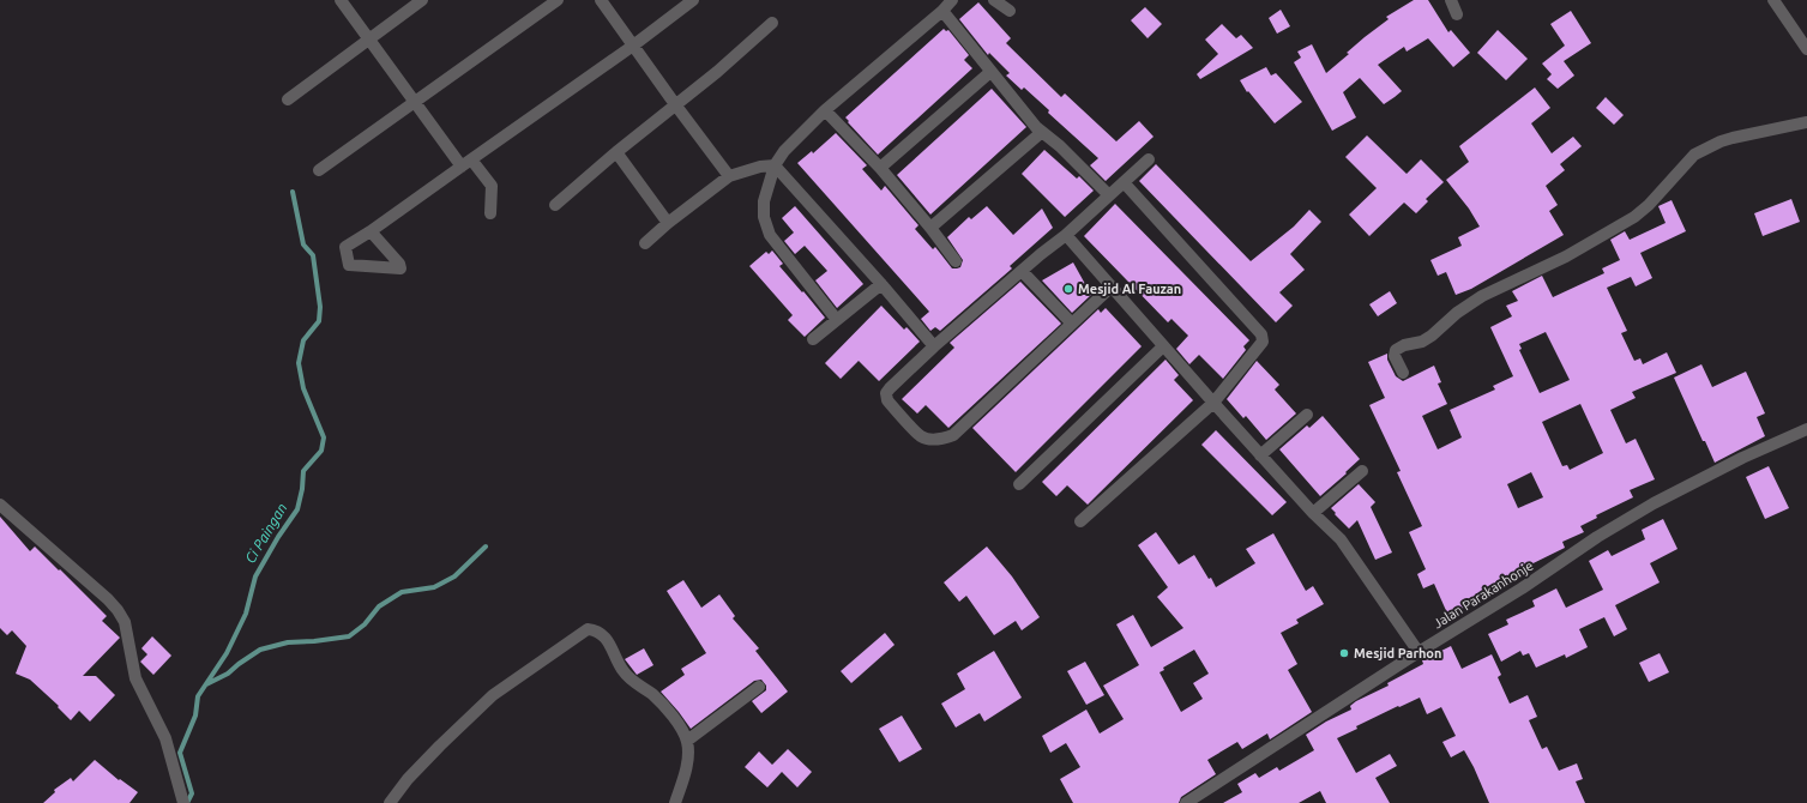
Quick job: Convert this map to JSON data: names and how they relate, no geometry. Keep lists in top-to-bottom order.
{
  "streets": {
    "street": ["Jalan Parakanhonje"]
  },
  "water": ["Ci Paingan"],
  "places": ["Mesjid Al Fauzan", "Mesjid Parhon"]
}
